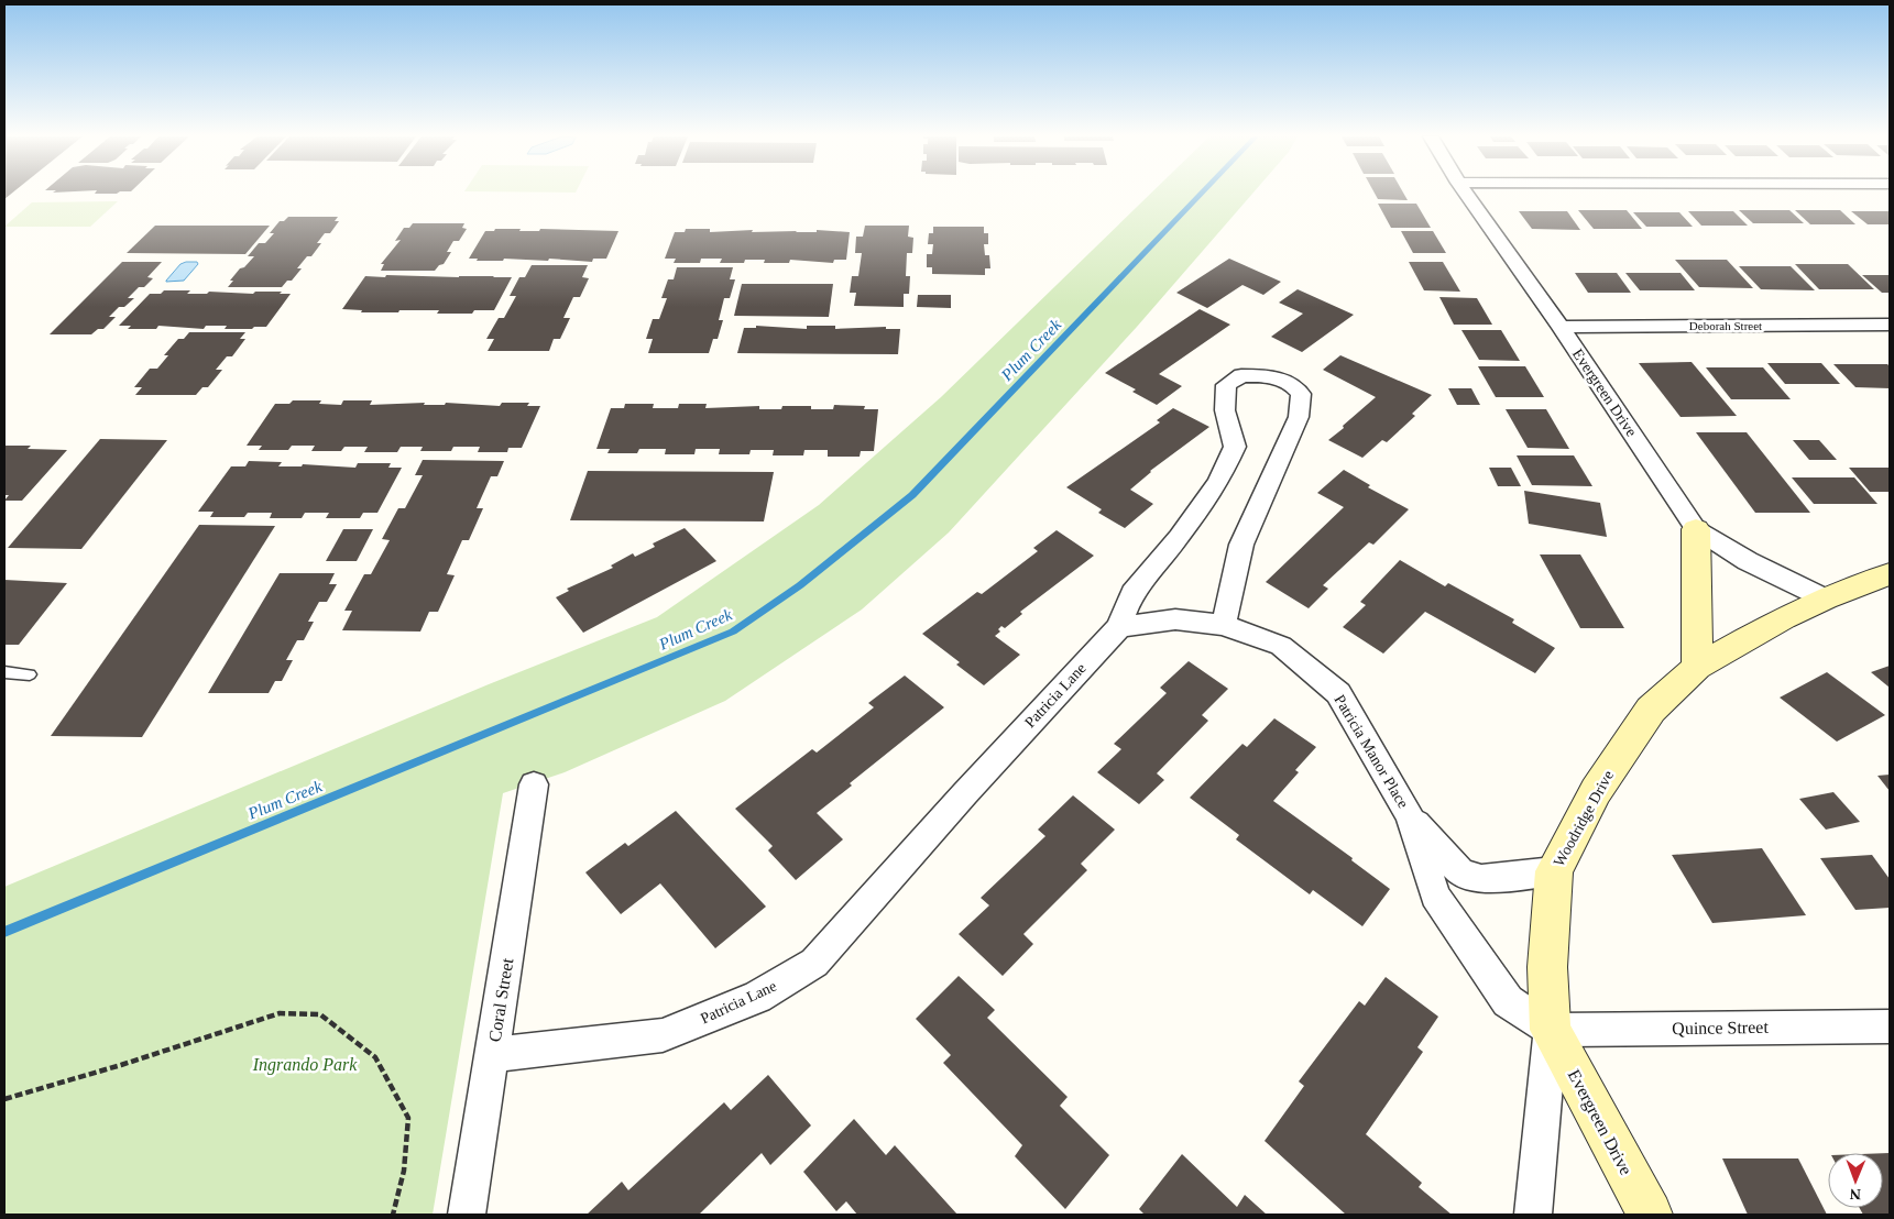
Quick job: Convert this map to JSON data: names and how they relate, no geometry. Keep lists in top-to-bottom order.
{
  "streets": {
    "street": [
      "Deborah Street",
      "Evergreen Drive",
      "Patricia Lane",
      "Patricia Manor Place",
      "Woodridge Drive",
      "Coral Street",
      "Quince Street"
    ]
  },
  "crossings": [
    ["Deborah Street", "Evergreen Drive"],
    ["Evergreen Drive", "Patricia Manor Place"],
    ["Evergreen Drive", "Woodridge Drive"],
    ["Evergreen Drive", "Quince Street"],
    ["Patricia Lane", "Patricia Manor Place"],
    ["Patricia Lane", "Coral Street"],
    ["Patricia Manor Place", "Woodridge Drive"],
    ["Patricia Manor Place", "Quince Street"],
    ["Woodridge Drive", "Quince Street"]
  ],
  "water": ["Plum Creek"],
  "parks": ["Ingrando Park"],
  "north": "bottom"
}
